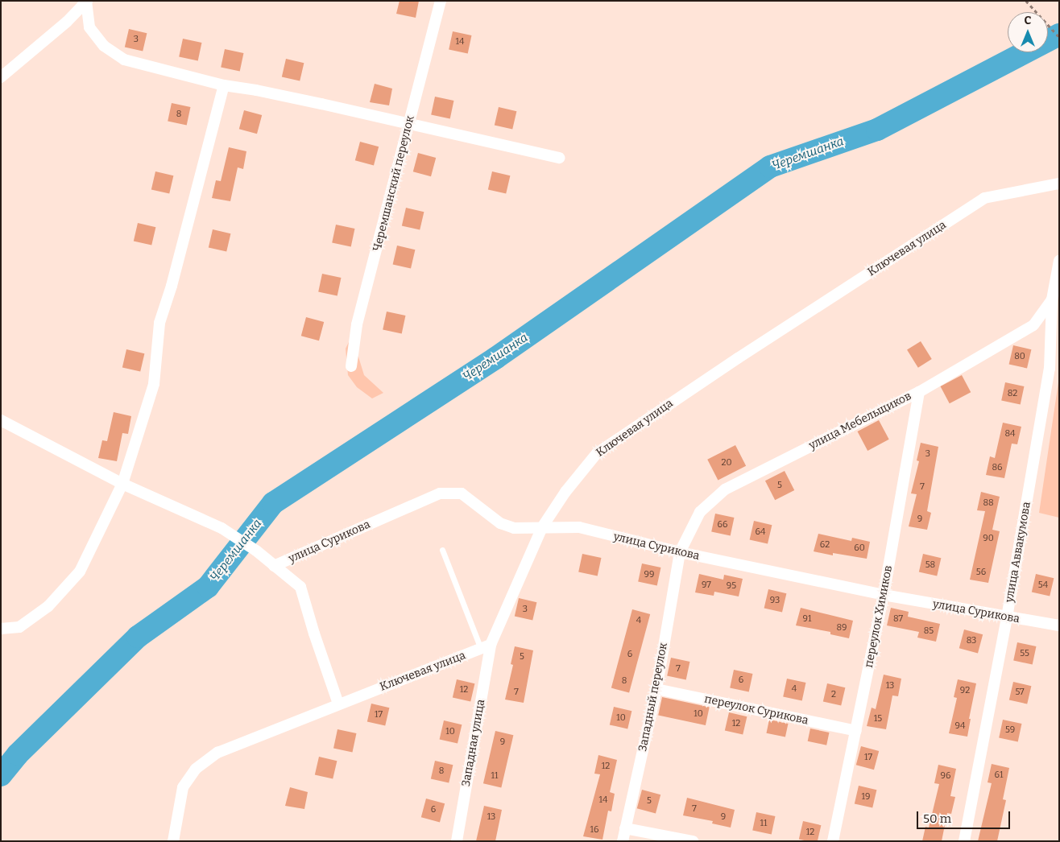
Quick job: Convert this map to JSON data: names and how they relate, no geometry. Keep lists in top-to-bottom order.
{
  "streets": {
    "street": [
      "Черемшанский переулок",
      "Ключевая улица",
      "улица Мебельщиков",
      "улица Сурикова",
      "улица Аввакумова",
      "переулок Химиков",
      "Западный переулок",
      "переулок Сурикова",
      "Западная улица"
    ]
  },
  "crossings": [
    ["Ключевая улица", "улица Сурикова"],
    ["Ключевая улица", "Западная улица"],
    ["улица Мебельщиков", "улица Сурикова"],
    ["улица Мебельщиков", "улица Аввакумова"],
    ["улица Мебельщиков", "переулок Химиков"],
    ["улица Мебельщиков", "Западный переулок"],
    ["улица Сурикова", "улица Аввакумова"],
    ["улица Сурикова", "переулок Химиков"],
    ["улица Сурикова", "Западный переулок"],
    ["переулок Химиков", "переулок Сурикова"],
    ["Западный переулок", "переулок Сурикова"]
  ],
  "water": ["Черемшанка"],
  "house_numbers": [
    "3",
    "14",
    "8",
    "80",
    "82",
    "84",
    "3",
    "20",
    "86",
    "5",
    "7",
    "88",
    "9",
    "66",
    "64",
    "90",
    "62",
    "60",
    "58",
    "56",
    "99",
    "97",
    "54",
    "95",
    "93",
    "3",
    "91",
    "87",
    "4",
    "89",
    "85",
    "83",
    "55",
    "6",
    "5",
    "7",
    "6",
    "8",
    "13",
    "4",
    "12",
    "92",
    "7",
    "57",
    "2",
    "10",
    "17",
    "10",
    "15",
    "12",
    "94",
    "59",
    "10",
    "9",
    "17",
    "12",
    "8",
    "61",
    "11",
    "96",
    "19",
    "14",
    "5",
    "7",
    "6",
    "13",
    "9",
    "11",
    "16",
    "12"
  ],
  "scale_bar": "50 m",
  "north": "top"
}
